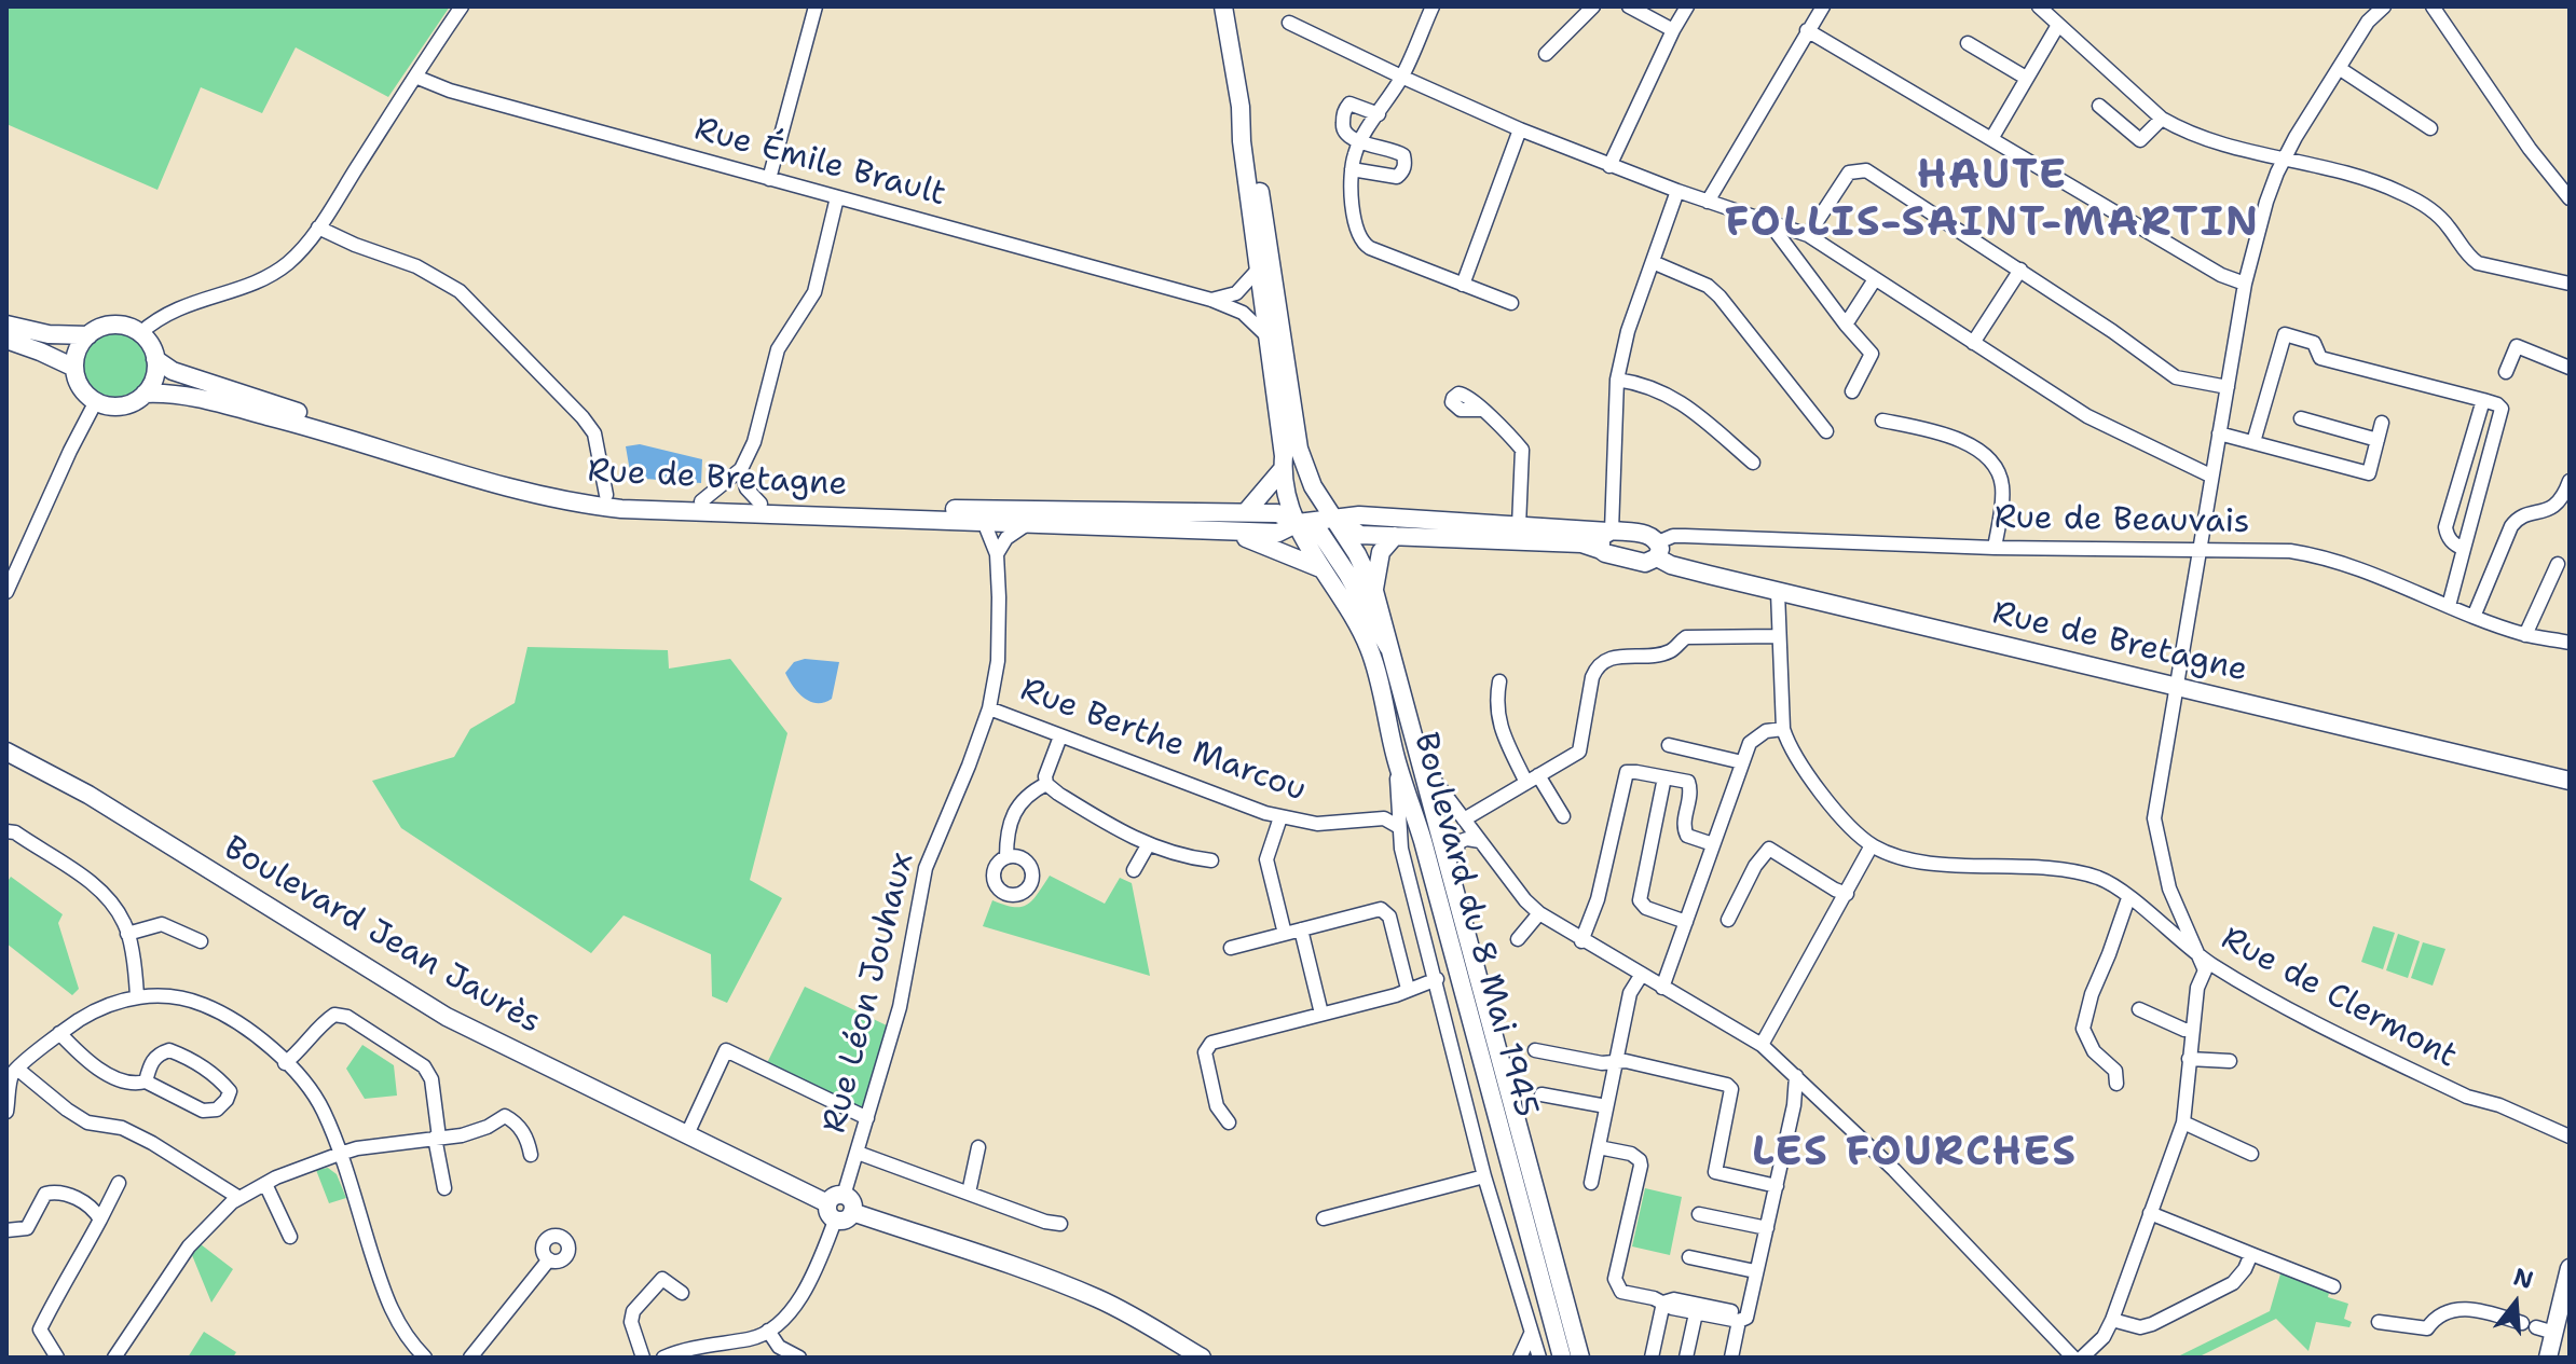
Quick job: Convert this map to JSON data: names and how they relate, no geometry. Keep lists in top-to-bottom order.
{
  "streets": {
    "main road": ["Rue de Bretagne", "Boulevard du 8 Mai 1945", "Boulevard Jean Jaurès"],
    "street": [
      "Rue Émile Brault",
      "Rue de Beauvais",
      "Rue Berthe Marcou",
      "Rue Léon Jouhaux",
      "Rue de Clermont"
    ]
  },
  "crossings": [
    ["Rue de Bretagne", "Rue de Beauvais"],
    ["Rue de Bretagne", "Boulevard du 8 Mai 1945"],
    ["Rue de Bretagne", "Rue Léon Jouhaux"],
    ["Rue de Bretagne", "Rue de Clermont"],
    ["Rue Berthe Marcou", "Rue Léon Jouhaux"],
    ["Boulevard Jean Jaurès", "Rue Léon Jouhaux"]
  ],
  "districts": ["HAUTE FOLLIS-SAINT-MARTIN", "LES FOURCHES"],
  "north": "top"
}
